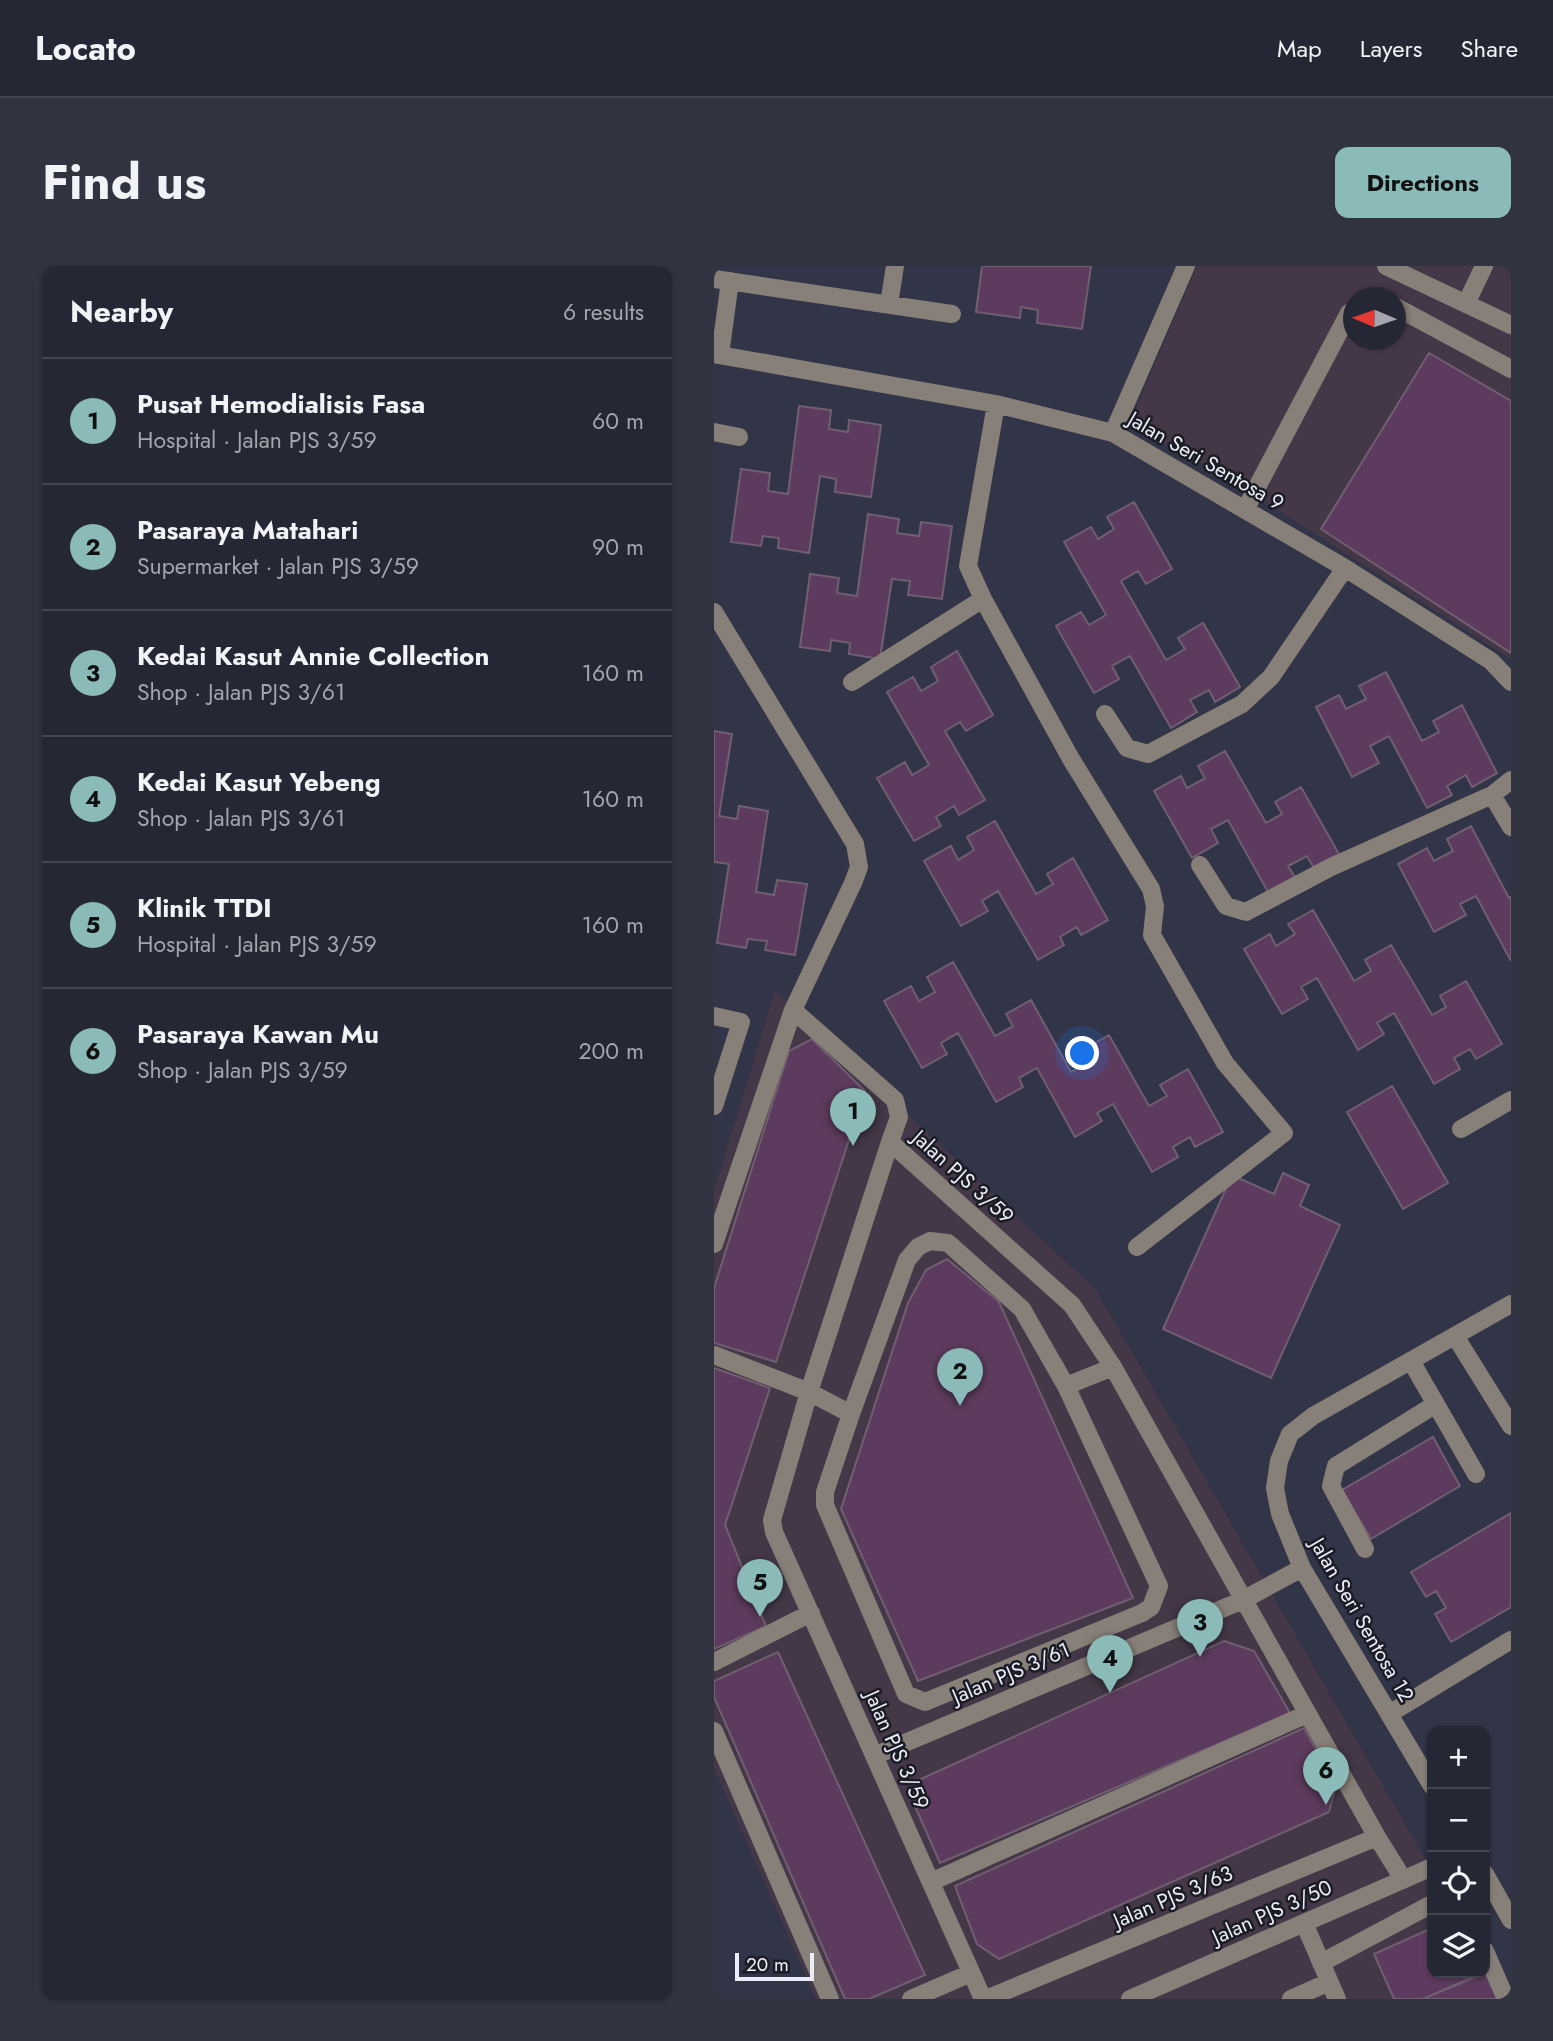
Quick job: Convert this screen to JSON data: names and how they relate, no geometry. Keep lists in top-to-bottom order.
{
  "streets": {
    "street": [
      "Jalan Seri Sentosa 9",
      "Jalan PJS 3/59",
      "Jalan Seri Sentosa 12",
      "Jalan PJS 3/61",
      "Jalan PJS 3/63",
      "Jalan PJS 3/50"
    ]
  },
  "crossings": [
    ["Jalan PJS 3/59", "Jalan PJS 3/61"],
    ["Jalan PJS 3/59", "Jalan PJS 3/63"],
    ["Jalan PJS 3/59", "Jalan PJS 3/50"],
    ["Jalan Seri Sentosa 12", "Jalan PJS 3/61"]
  ],
  "scale_bar": "20 m",
  "north": "left",
  "page": {
    "header": "Locato",
    "nav": ["Map", "Layers", "Share"],
    "title": "Find us",
    "buttons": "Directions",
    "heading": ["Nearby", "6 results"],
    "list": [
      {
        "mark": "1",
        "name": "Pusat Hemodialisis Fasa",
        "note": "Hospital · Jalan PJS 3/59",
        "value": "60 m"
      },
      {
        "mark": "2",
        "name": "Pasaraya Matahari",
        "note": "Supermarket · Jalan PJS 3/59",
        "value": "90 m"
      },
      {
        "mark": "3",
        "name": "Kedai Kasut Annie Collection",
        "note": "Shop · Jalan PJS 3/61",
        "value": "160 m"
      },
      {
        "mark": "4",
        "name": "Kedai Kasut Yebeng",
        "note": "Shop · Jalan PJS 3/61",
        "value": "160 m"
      },
      {
        "mark": "5",
        "name": "Klinik TTDI",
        "note": "Hospital · Jalan PJS 3/59",
        "value": "160 m"
      },
      {
        "mark": "6",
        "name": "Pasaraya Kawan Mu",
        "note": "Shop · Jalan PJS 3/59",
        "value": "200 m"
      }
    ],
    "pins": [
      "1",
      "2",
      "5",
      "3",
      "4",
      "6"
    ],
    "map_buttons": ["+", "−"],
    "scale": "20 m"
  }
}
